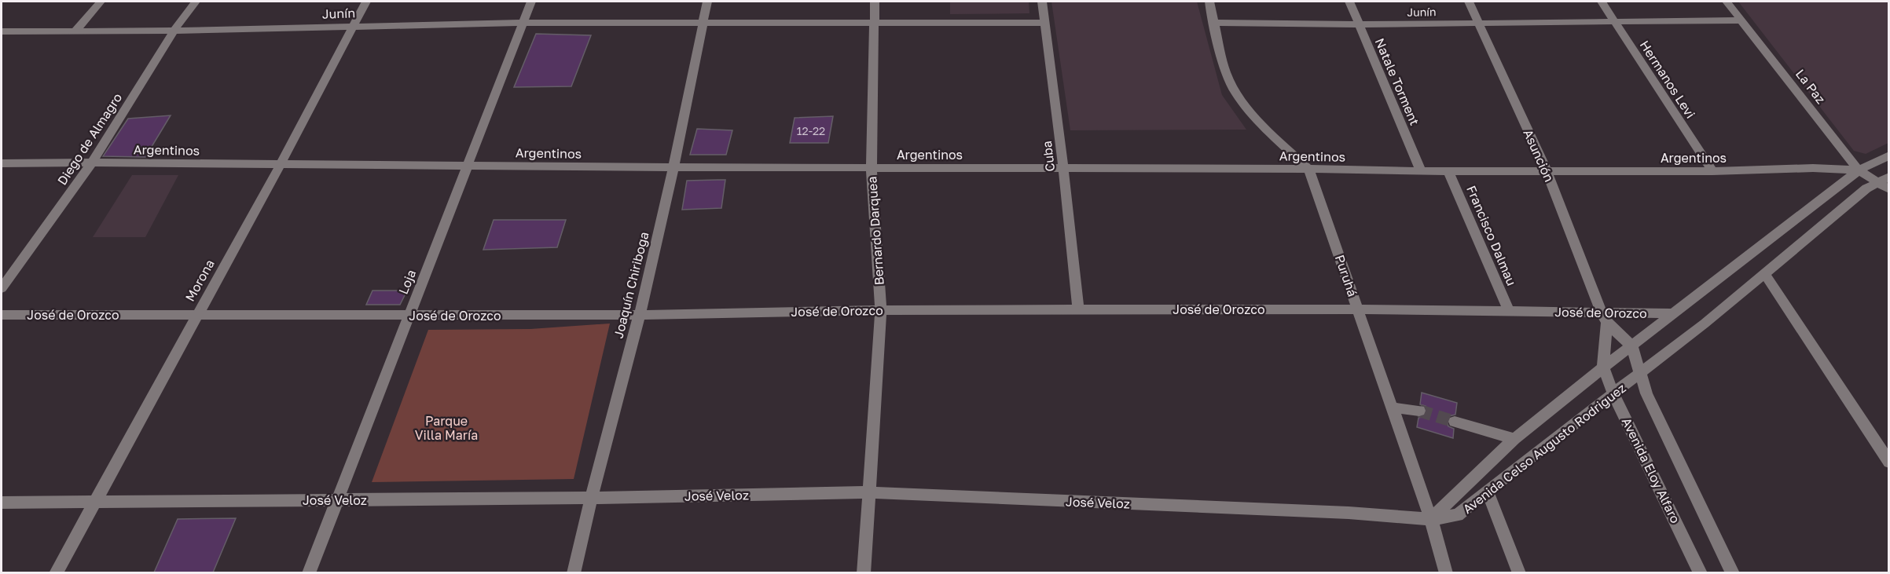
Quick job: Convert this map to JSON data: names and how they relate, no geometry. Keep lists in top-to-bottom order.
{
  "streets": {
    "street": [
      "Junín",
      "Hermanos Levi",
      "Natale Torment",
      "La Paz",
      "Diego de Almagro",
      "Argentinos",
      "Asunción",
      "Cuba",
      "Bernardo Darquea",
      "Francisco Dalmau",
      "Puruhá",
      "Morona",
      "Loja",
      "Joaquín Chiriboga",
      "José de Orozco",
      "Avenida Celso Augusto Rodriguez",
      "Avenida Eloy Alfaro",
      "José Veloz"
    ]
  },
  "crossings": [
    ["Junín", "Hermanos Levi"],
    ["Junín", "Natale Torment"],
    ["Junín", "La Paz"],
    ["Junín", "Diego de Almagro"],
    ["Junín", "Asunción"],
    ["Junín", "Cuba"],
    ["Junín", "Bernardo Darquea"],
    ["Junín", "Puruhá"],
    ["Junín", "Morona"],
    ["Junín", "Loja"],
    ["Junín", "Joaquín Chiriboga"],
    ["Hermanos Levi", "Argentinos"],
    ["Natale Torment", "Argentinos"],
    ["La Paz", "Argentinos"],
    ["La Paz", "Avenida Celso Augusto Rodriguez"],
    ["Diego de Almagro", "Argentinos"],
    ["Argentinos", "Asunción"],
    ["Argentinos", "Cuba"],
    ["Argentinos", "Bernardo Darquea"],
    ["Argentinos", "Francisco Dalmau"],
    ["Argentinos", "Puruhá"],
    ["Argentinos", "Morona"],
    ["Argentinos", "Loja"],
    ["Argentinos", "Joaquín Chiriboga"],
    ["Argentinos", "Avenida Celso Augusto Rodriguez"],
    ["Asunción", "José de Orozco"],
    ["Asunción", "Avenida Celso Augusto Rodriguez"],
    ["Asunción", "Avenida Eloy Alfaro"],
    ["Cuba", "José de Orozco"],
    ["Bernardo Darquea", "José de Orozco"],
    ["Bernardo Darquea", "José Veloz"],
    ["Francisco Dalmau", "José de Orozco"],
    ["Puruhá", "José de Orozco"],
    ["Puruhá", "Avenida Celso Augusto Rodriguez"],
    ["Puruhá", "José Veloz"],
    ["Morona", "José de Orozco"],
    ["Morona", "José Veloz"],
    ["Loja", "José de Orozco"],
    ["Loja", "José Veloz"],
    ["Joaquín Chiriboga", "José de Orozco"],
    ["Joaquín Chiriboga", "José Veloz"],
    ["José de Orozco", "Avenida Celso Augusto Rodriguez"],
    ["Avenida Celso Augusto Rodriguez", "Avenida Eloy Alfaro"],
    ["Avenida Celso Augusto Rodriguez", "José Veloz"]
  ],
  "parks": ["Parque Villa María"],
  "house_numbers": ["12-22"]
}
